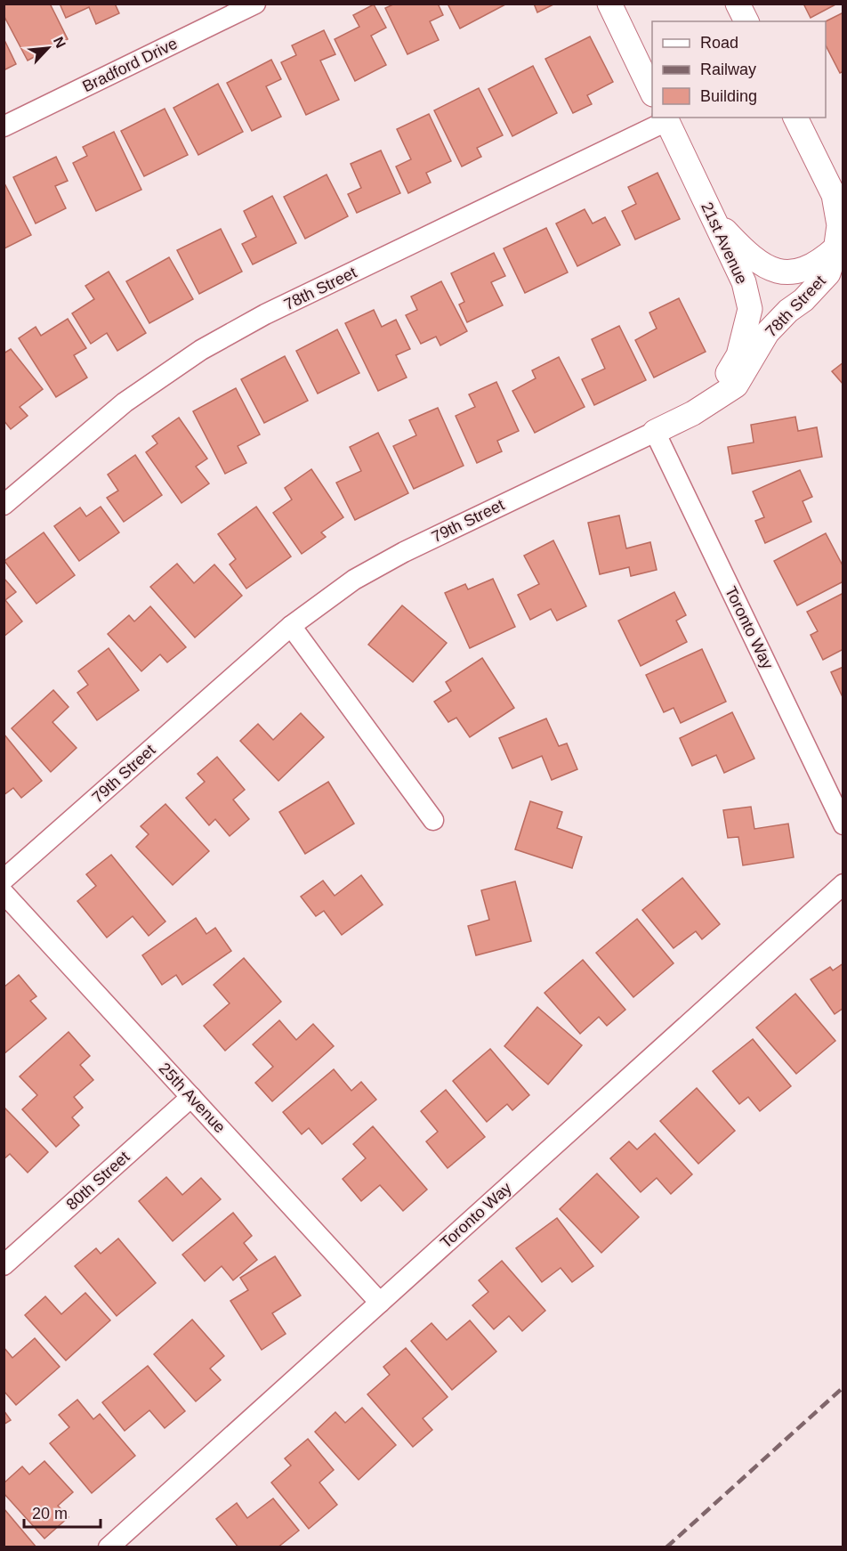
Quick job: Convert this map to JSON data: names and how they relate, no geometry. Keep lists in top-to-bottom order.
{
  "streets": {
    "street": [
      "Bradford Drive",
      "21st Avenue",
      "78th Street",
      "79th Street",
      "Toronto Way",
      "25th Avenue",
      "80th Street"
    ]
  },
  "crossings": [
    ["21st Avenue", "78th Street"],
    ["21st Avenue", "79th Street"],
    ["21st Avenue", "Toronto Way"],
    ["79th Street", "Toronto Way"],
    ["Toronto Way", "25th Avenue"],
    ["25th Avenue", "80th Street"]
  ],
  "legend": ["Road", "Railway", "Building"],
  "scale_bar": "20 m",
  "north": "top right"
}
